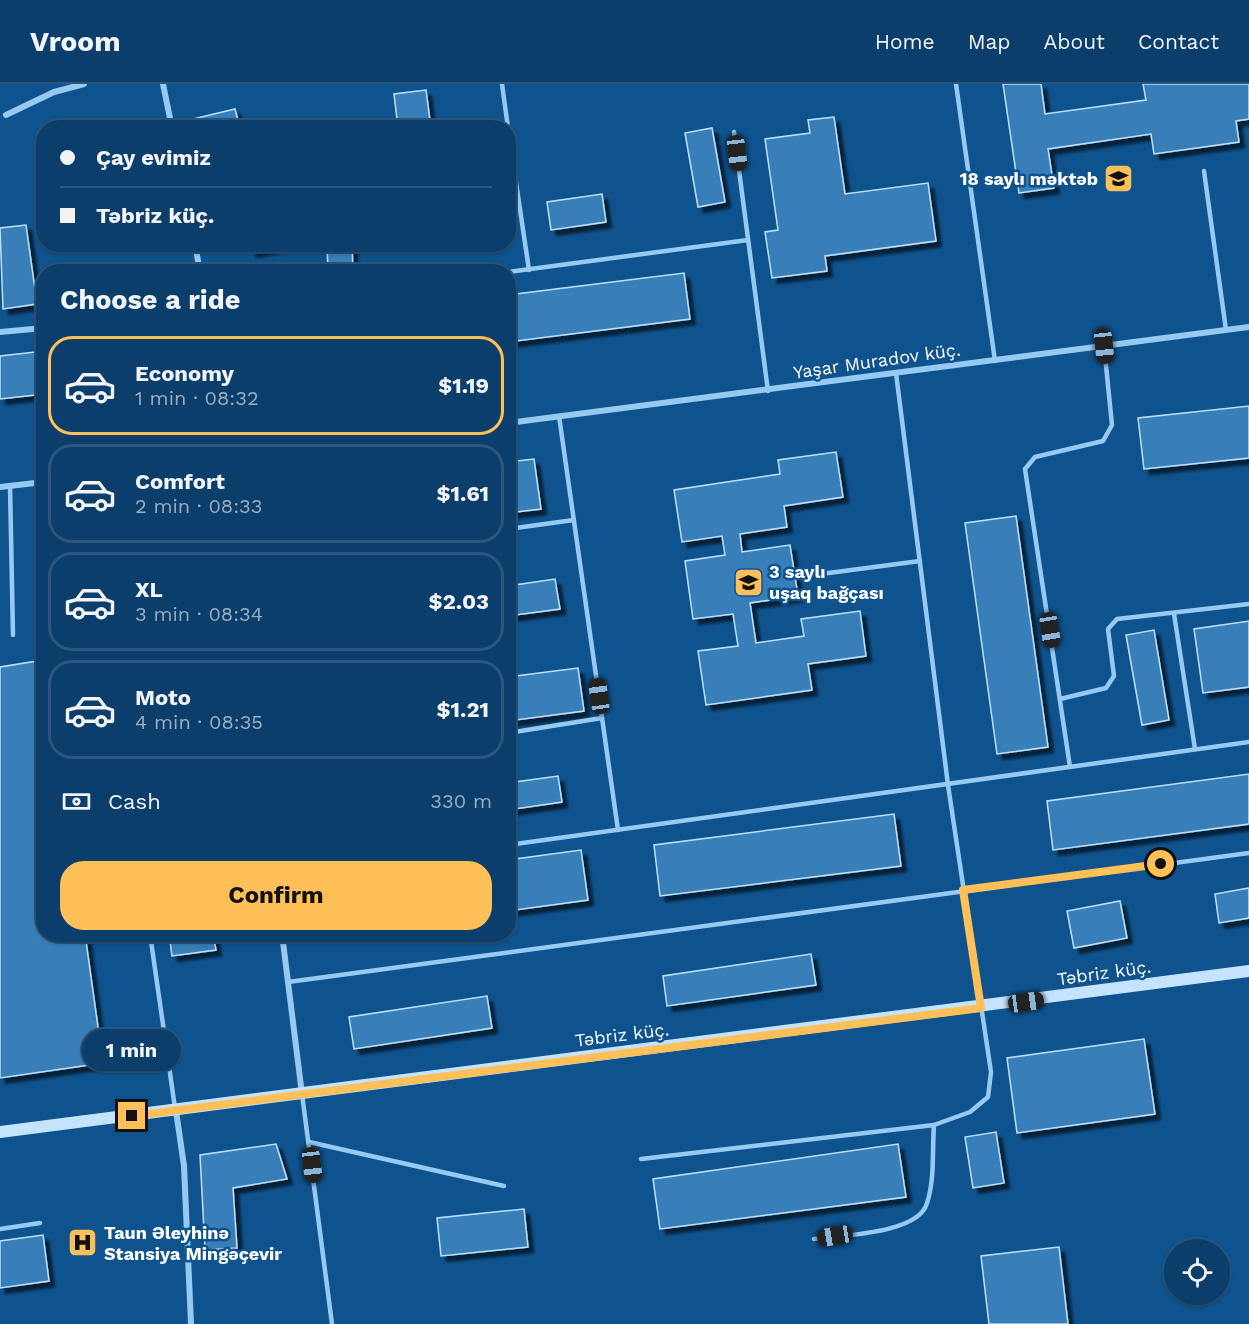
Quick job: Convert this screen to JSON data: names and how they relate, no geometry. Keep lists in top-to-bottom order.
{
  "streets": {
    "main road": ["Təbriz küç."],
    "street": ["Yaşar Muradov küç."]
  },
  "places": {
    "school or university": ["18 saylı məktəb", "3 saylı uşaq bağçası"],
    "hospital": ["Taun Əleyhinə Stansiya Mingəçevir"]
  },
  "page": {
    "header": "Vroom",
    "nav": [
      "Home",
      "Map",
      "About",
      "Contact"
    ],
    "banner": ["Çay evimiz", "Təbriz küç."],
    "heading": "Choose a ride",
    "list": [
      {
        "name": "Economy",
        "note": "1 min · 08:32",
        "value": "$1.19"
      },
      {
        "name": "Comfort",
        "note": "2 min · 08:33",
        "value": "$1.61"
      },
      {
        "name": "XL",
        "note": "3 min · 08:34",
        "value": "$2.03"
      },
      {
        "name": "Moto",
        "note": "4 min · 08:35",
        "value": "$1.21"
      }
    ],
    "pay": ["Cash", "330 m"],
    "buttons": "Confirm",
    "bubble": "1 min"
  }
}
